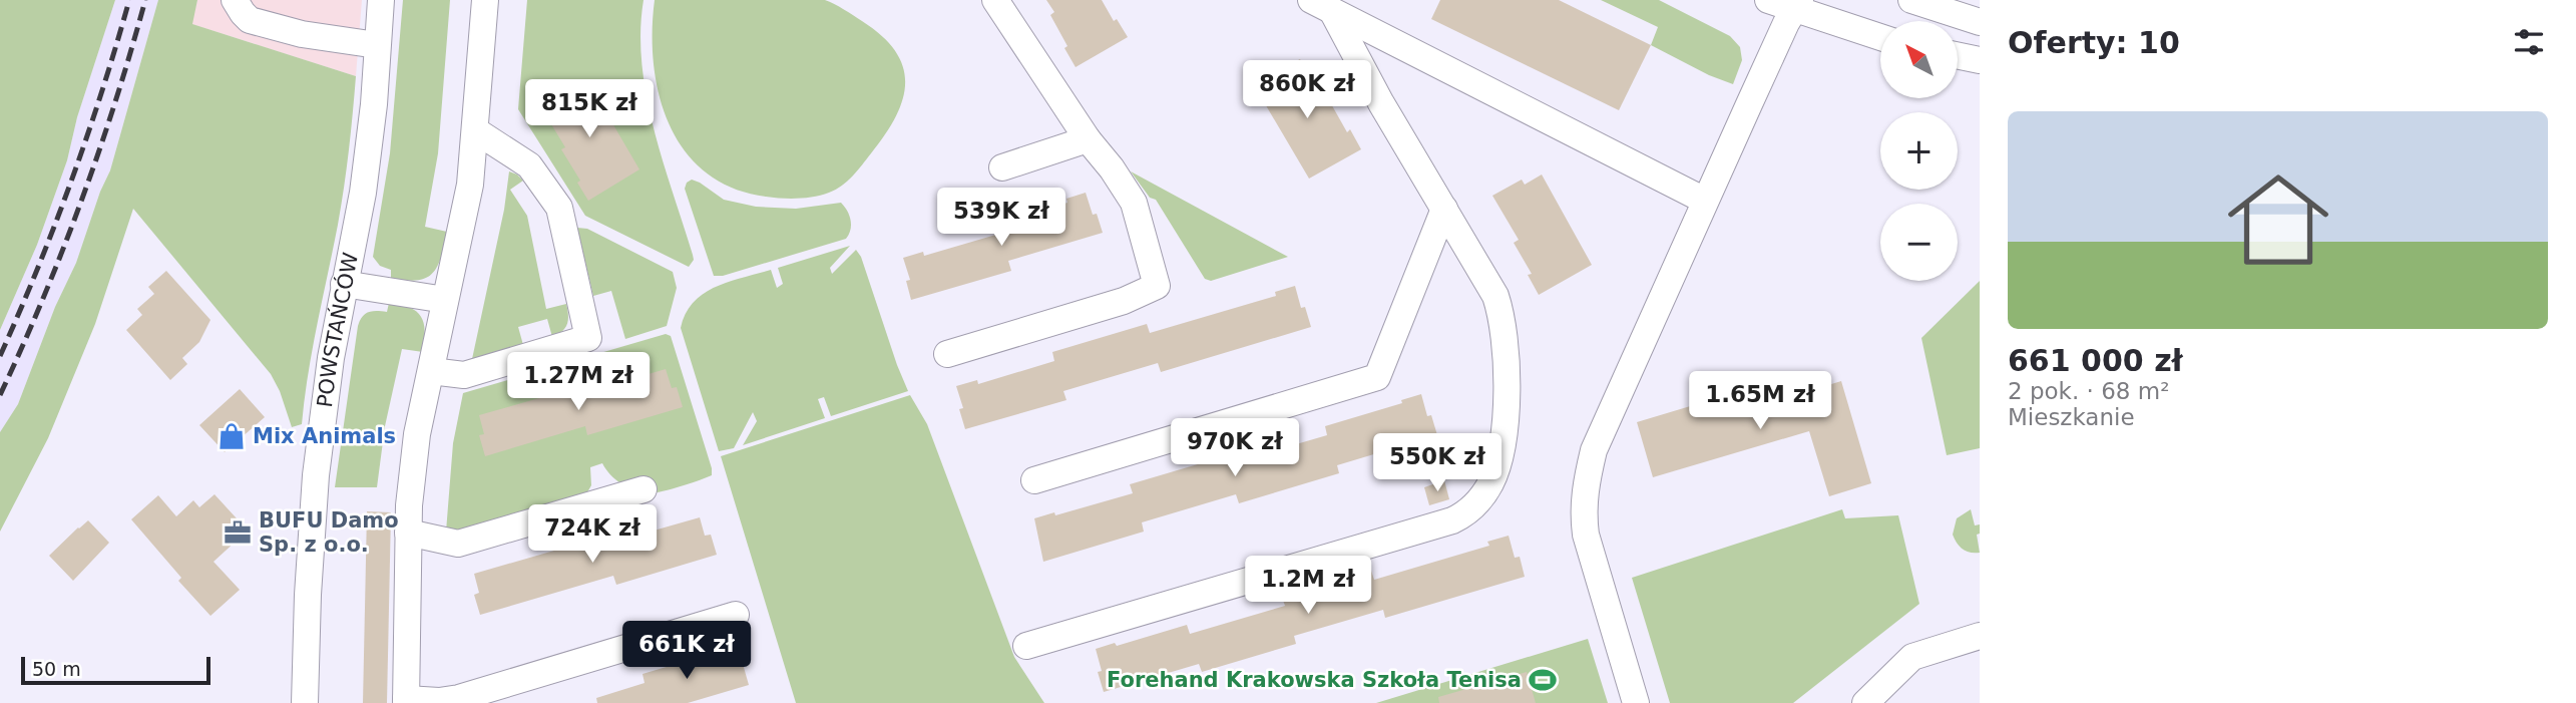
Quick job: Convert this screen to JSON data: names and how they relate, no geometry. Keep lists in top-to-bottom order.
{
  "streets": {
    "street": ["POWSTAŃCÓW"]
  },
  "places": {
    "shop": ["Mix Animals"],
    "office": ["BUFU Damo Sp. z o.o."],
    "sports": ["Forehand Krakowska Szkoła Tenisa"]
  },
  "scale_bar": "50 m",
  "north": "top left",
  "page": {
    "heading": "Oferty: 10",
    "map_buttons": ["+", "−"],
    "price": [
      "860K zł",
      "815K zł",
      "539K zł",
      "1.27M zł",
      "1.65M zł",
      "970K zł",
      "550K zł",
      "724K zł",
      "1.2M zł",
      "661K zł"
    ],
    "list": [
      {
        "name": "661 000 zł",
        "note": "2 pok. · 68 m² · Mieszkanie"
      }
    ],
    "scale": "50 m"
  }
}
